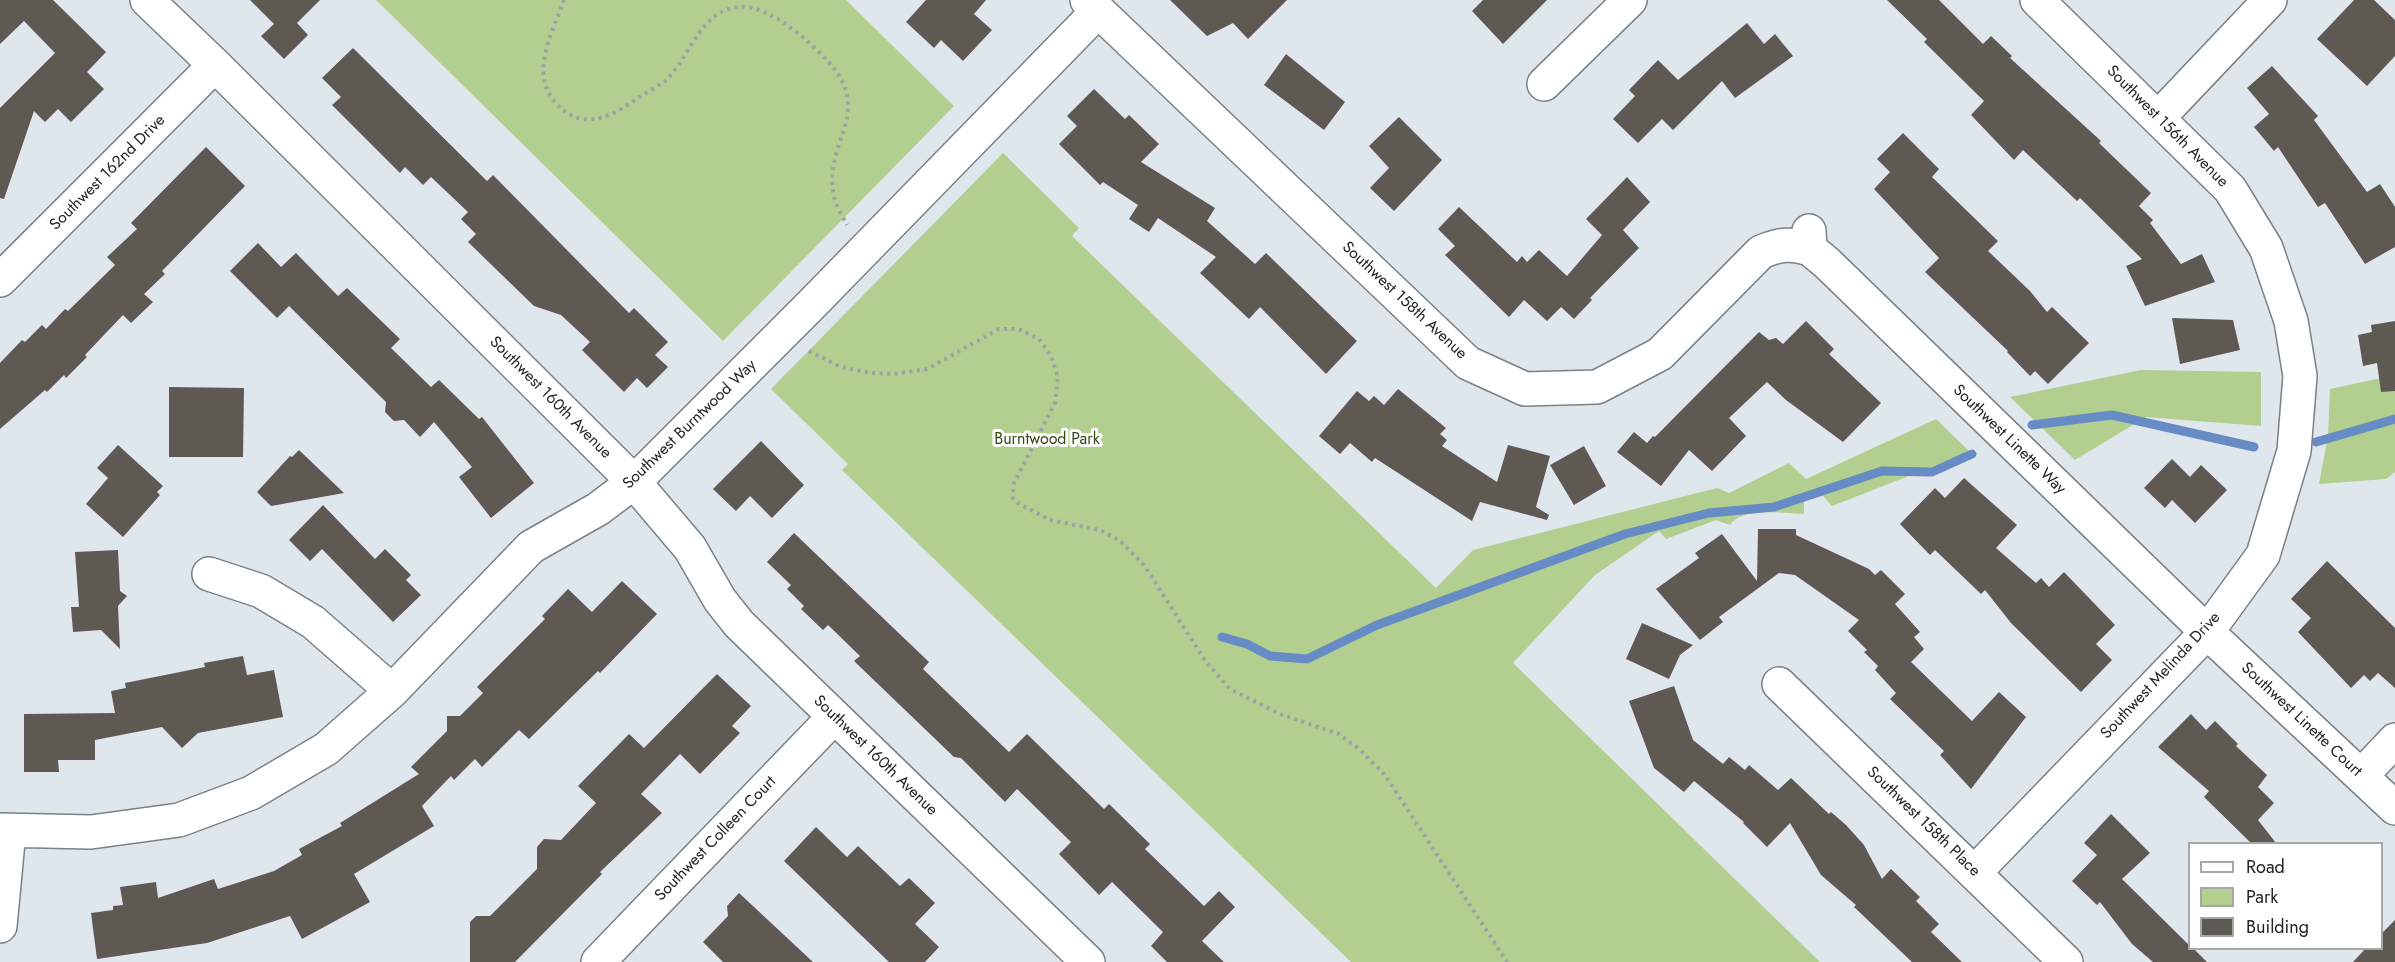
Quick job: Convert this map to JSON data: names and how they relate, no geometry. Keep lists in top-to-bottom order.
{
  "streets": {
    "street": [
      "Southwest 156th Avenue",
      "Southwest 162nd Drive",
      "Southwest 158th Avenue",
      "Southwest 160th Avenue",
      "Southwest Burntwood Way",
      "Southwest Linette Way",
      "Southwest Melinda Drive",
      "Southwest Linette Court",
      "Southwest 158th Place",
      "Southwest Colleen Court"
    ]
  },
  "crossings": [
    ["Southwest 156th Avenue", "Southwest Melinda Drive"],
    ["Southwest 162nd Drive", "Southwest 160th Avenue"],
    ["Southwest 158th Avenue", "Southwest Burntwood Way"],
    ["Southwest 158th Avenue", "Southwest Linette Way"],
    ["Southwest 160th Avenue", "Southwest Burntwood Way"],
    ["Southwest 160th Avenue", "Southwest Colleen Court"],
    ["Southwest Linette Way", "Southwest Melinda Drive"],
    ["Southwest Linette Way", "Southwest Linette Court"],
    ["Southwest Melinda Drive", "Southwest Linette Court"],
    ["Southwest Melinda Drive", "Southwest 158th Place"]
  ],
  "parks": ["Burntwood Park"],
  "legend": ["Road", "Park", "Building"]
}
